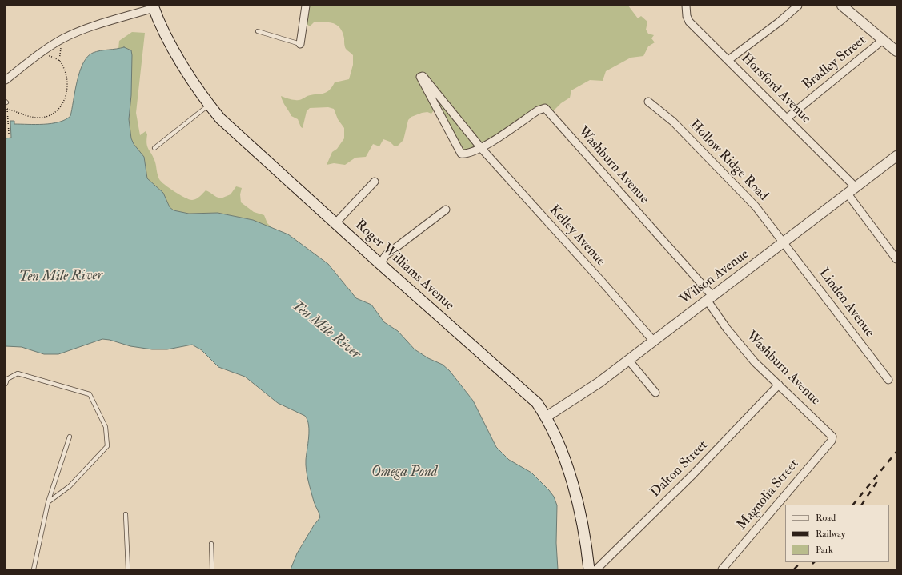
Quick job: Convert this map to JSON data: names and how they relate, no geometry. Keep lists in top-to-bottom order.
{
  "streets": {
    "main road": ["Roger Williams Avenue"],
    "street": [
      "Bradley Street",
      "Horsford Avenue",
      "Hollow Ridge Road",
      "Washburn Avenue",
      "Kelley Avenue",
      "Wilson Avenue",
      "Linden Avenue",
      "Dalton Street",
      "Magnolia Street"
    ]
  },
  "crossings": [
    ["Bradley Street", "Horsford Avenue"],
    ["Horsford Avenue", "Wilson Avenue"],
    ["Hollow Ridge Road", "Wilson Avenue"],
    ["Hollow Ridge Road", "Linden Avenue"],
    ["Washburn Avenue", "Kelley Avenue"],
    ["Washburn Avenue", "Wilson Avenue"],
    ["Washburn Avenue", "Dalton Street"],
    ["Washburn Avenue", "Magnolia Street"],
    ["Kelley Avenue", "Wilson Avenue"],
    ["Roger Williams Avenue", "Wilson Avenue"],
    ["Wilson Avenue", "Linden Avenue"]
  ],
  "water": ["Ten Mile River", "Omega Pond"],
  "legend": ["Road", "Railway", "Park"]
}
